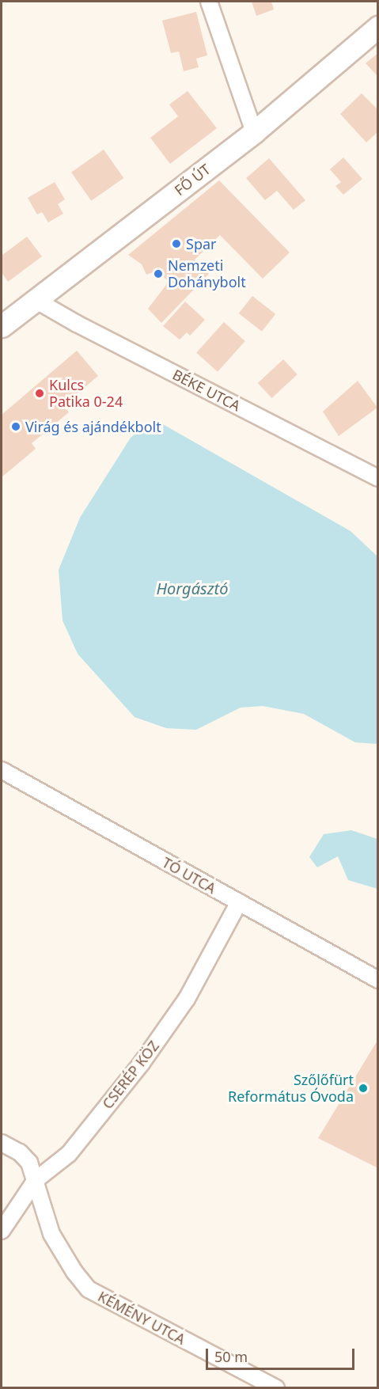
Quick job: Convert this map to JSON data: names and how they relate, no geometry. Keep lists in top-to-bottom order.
{
  "streets": {
    "main road": ["FŐ ÚT"],
    "street": [
      "BÉKE UTCA",
      "TÓ UTCA",
      "CSERÉP KÖZ",
      "KÉMÉNY UTCA"
    ]
  },
  "crossings": [
    ["FŐ ÚT", "BÉKE UTCA"],
    ["TÓ UTCA", "CSERÉP KÖZ"],
    ["CSERÉP KÖZ", "KÉMÉNY UTCA"]
  ],
  "water": ["Horgásztó"],
  "places": [
    "Spar",
    "Nemzeti Dohánybolt",
    "Kulcs Patika 0-24",
    "Virág és ajándékbolt",
    "Szőlőfürt Református Óvoda"
  ],
  "scale_bar": "50 m"
}
